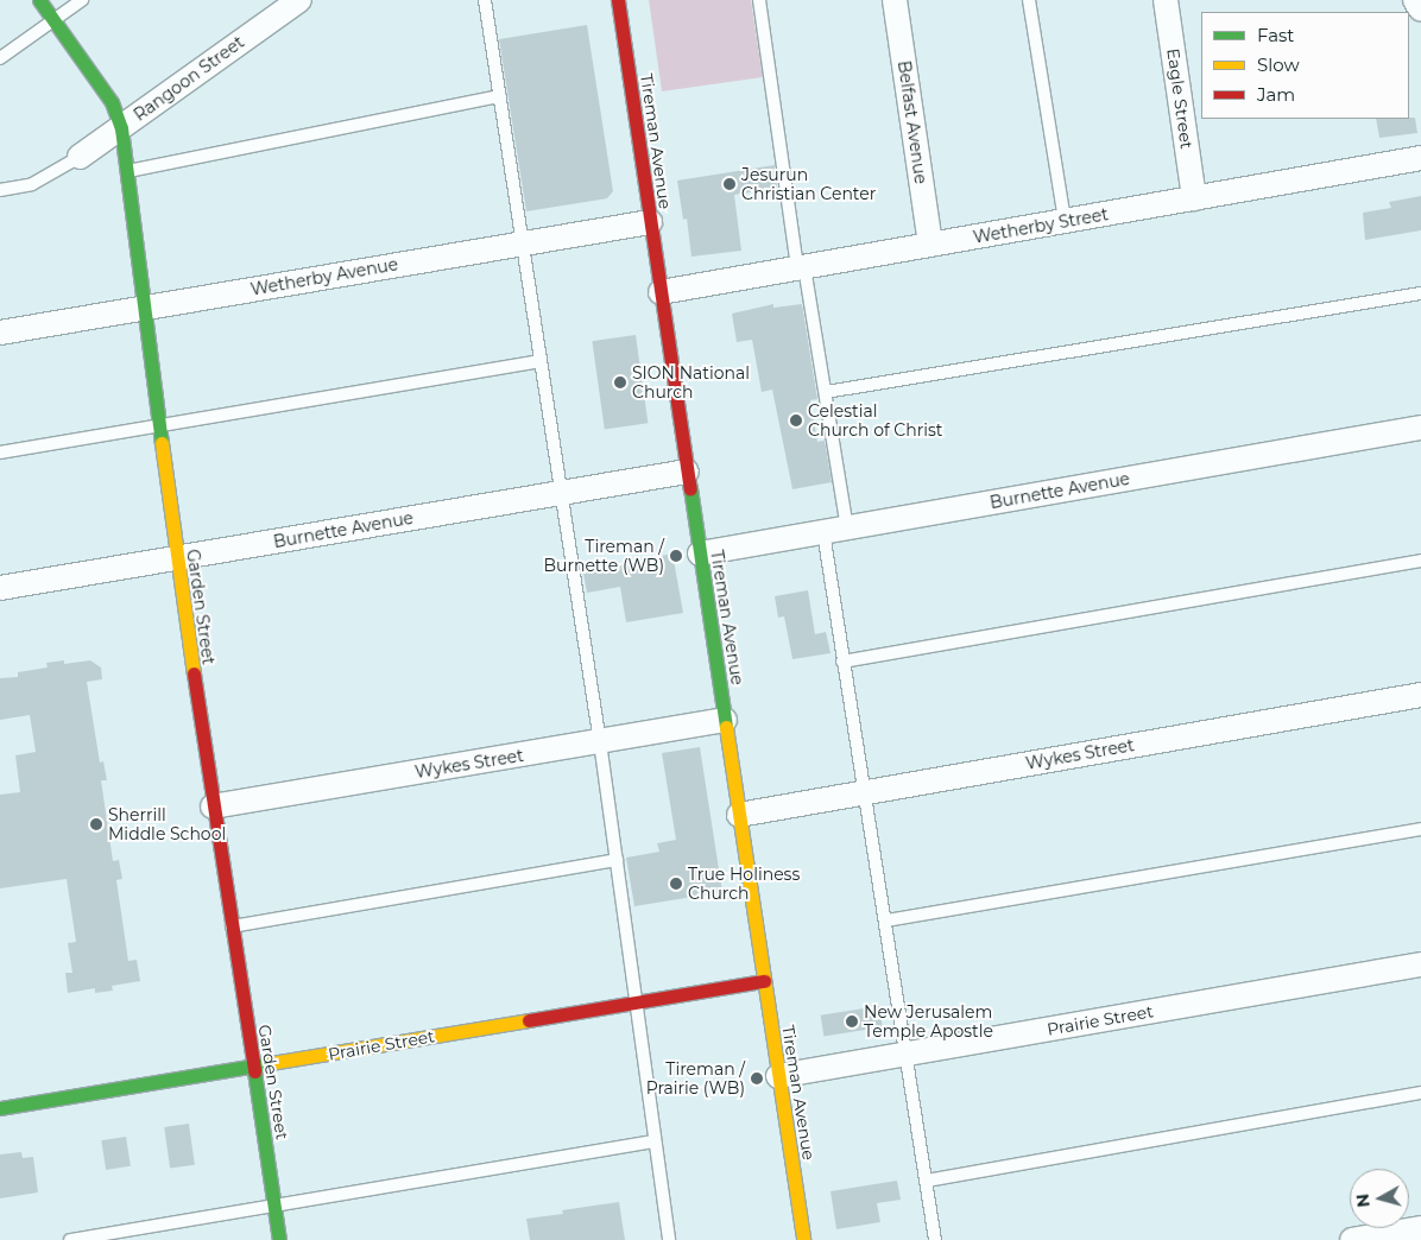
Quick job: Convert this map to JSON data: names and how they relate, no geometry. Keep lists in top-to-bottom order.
{
  "streets": {
    "street": [
      "Rangoon Street",
      "Eagle Street",
      "Belfast Avenue",
      "Tireman Avenue",
      "Wetherby Street",
      "Wetherby Avenue",
      "Burnette Avenue",
      "Garden Street",
      "Wykes Street",
      "Prairie Street"
    ]
  },
  "crossings": [
    ["Rangoon Street", "Garden Street"],
    ["Eagle Street", "Wetherby Street"],
    ["Belfast Avenue", "Wetherby Street"],
    ["Tireman Avenue", "Wetherby Street"],
    ["Tireman Avenue", "Wetherby Avenue"],
    ["Tireman Avenue", "Burnette Avenue"],
    ["Tireman Avenue", "Wykes Street"],
    ["Tireman Avenue", "Prairie Street"],
    ["Wetherby Avenue", "Garden Street"],
    ["Burnette Avenue", "Garden Street"],
    ["Garden Street", "Wykes Street"],
    ["Garden Street", "Prairie Street"]
  ],
  "places": [
    "Jesurun Christian Center",
    "SION National Church",
    "Celestial Church of Christ",
    "Tireman / Burnette (WB)",
    "Sherrill Middle School",
    "True Holiness Church",
    "New Jerusalem Temple Apostle",
    "Tireman / Prairie (WB)"
  ],
  "legend": ["Fast", "Slow", "Jam"],
  "north": "left"
}
